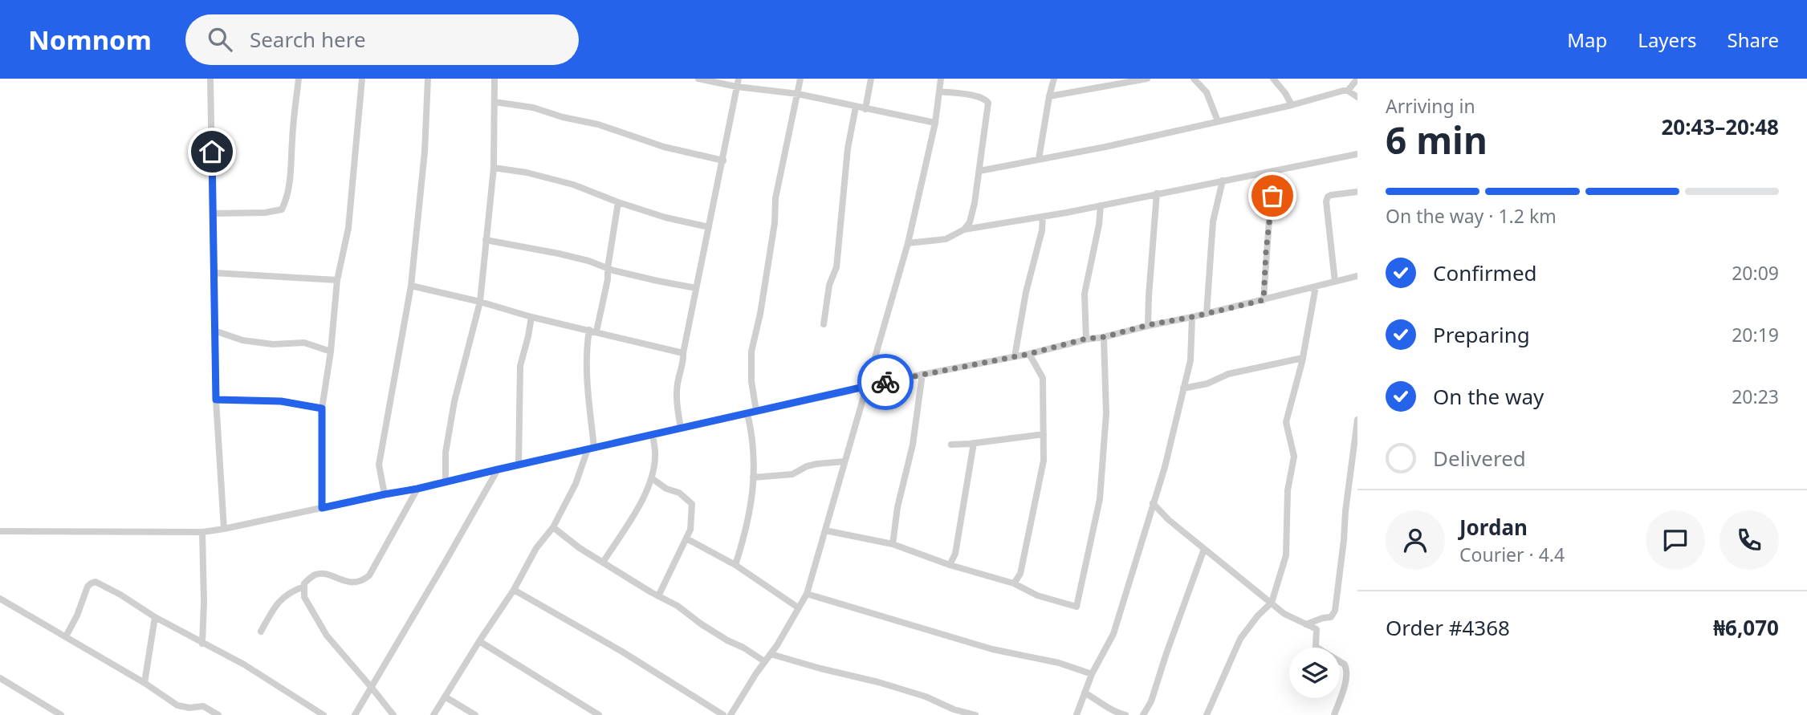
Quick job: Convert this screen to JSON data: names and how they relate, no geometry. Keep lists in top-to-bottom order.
{
  "page": {
    "header": "Nomnom",
    "search": "Search here",
    "nav": ["Map", "Layers", "Share"],
    "heading": ["6 min", "Arriving in", "20:43–20:48"],
    "panel": [
      "Jordan",
      "Courier · 4.4",
      "Order #4368",
      "₦6,070"
    ],
    "bar": "On the way · 1.2 km",
    "list": [
      ["Confirmed", "20:09"],
      ["Preparing", "20:19"],
      ["On the way", "20:23"],
      "Delivered"
    ]
  }
}
